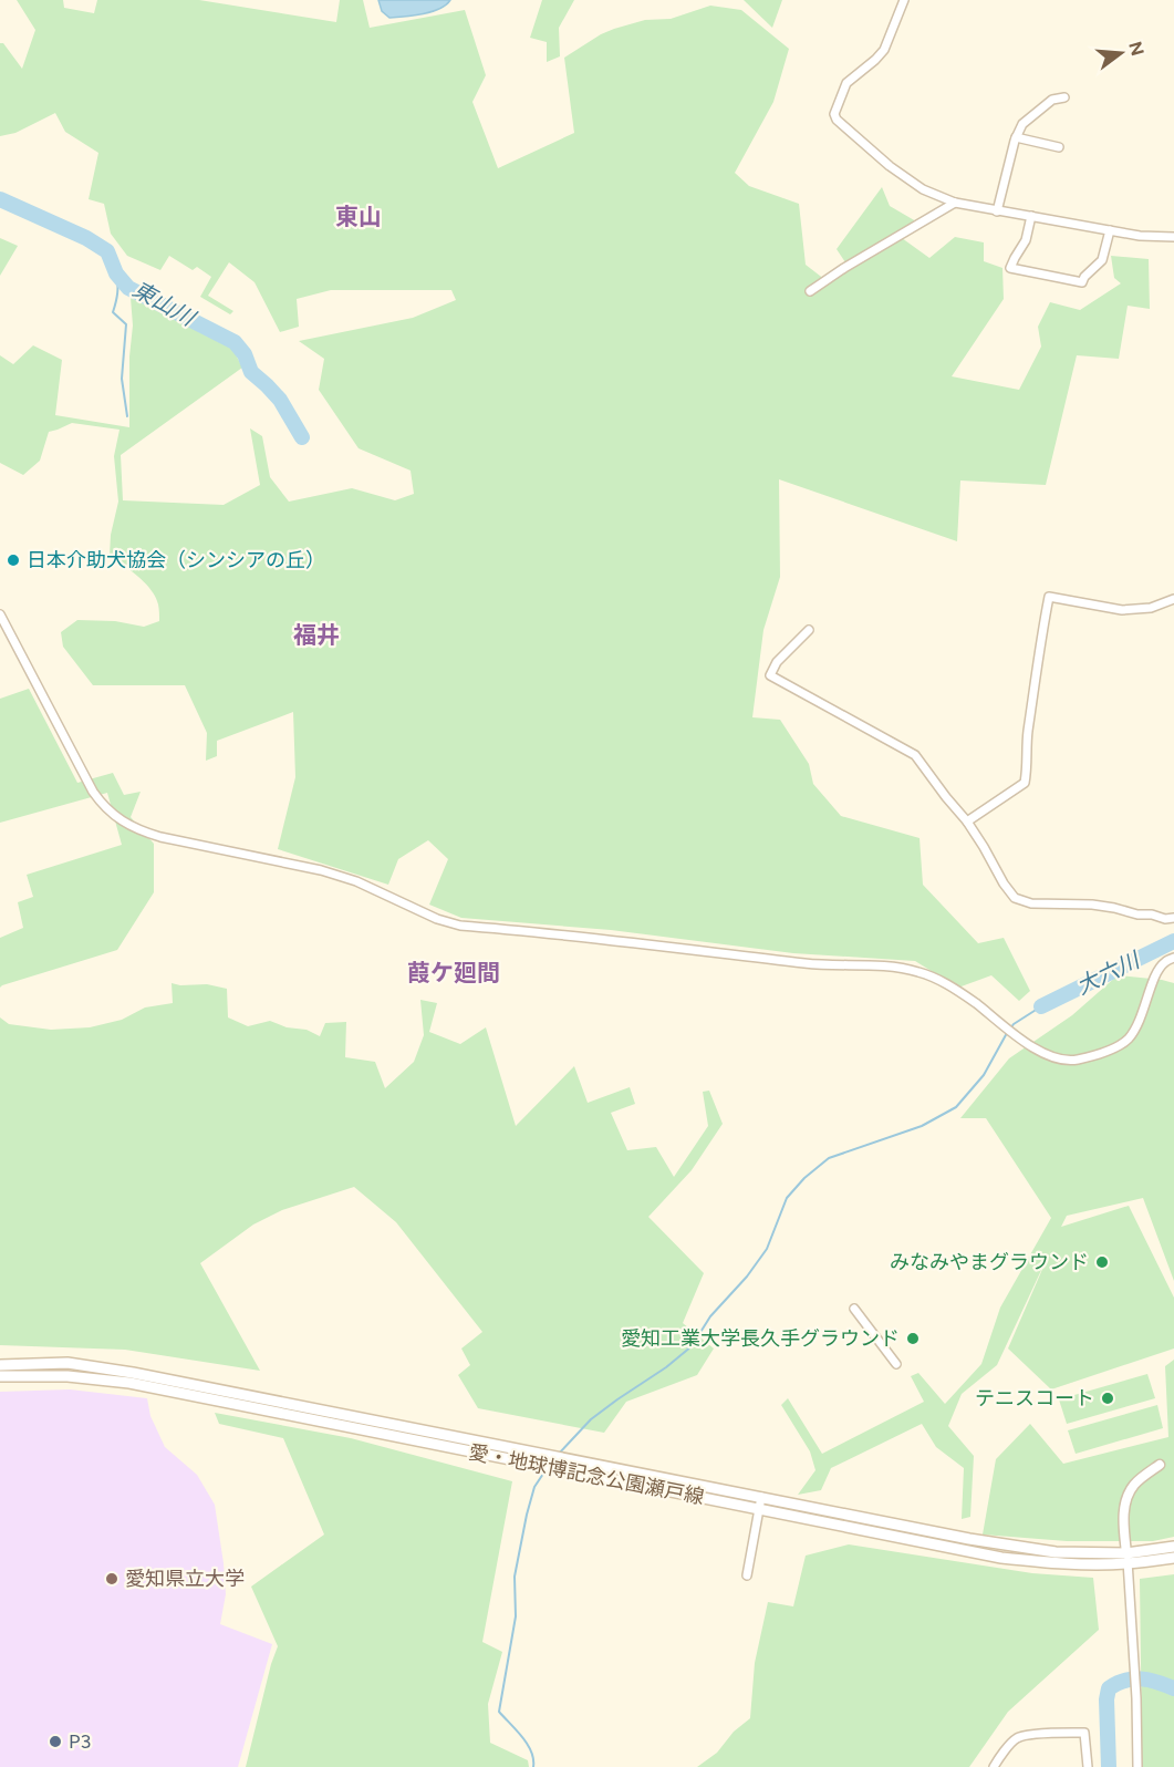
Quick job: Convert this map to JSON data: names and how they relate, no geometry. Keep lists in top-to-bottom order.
{
  "streets": {
    "main road": ["愛・地球博記念公園瀬戸線"]
  },
  "districts": ["東山", "福井", "葭ケ廻間"],
  "water": ["東山川", "大六川"],
  "places": [
    "日本介助犬協会（シンシアの丘）",
    "みなみやまグラウンド",
    "愛知工業大学長久手グラウンド",
    "テニスコート",
    "愛知県立大学",
    "P3"
  ],
  "north": "right"
}
